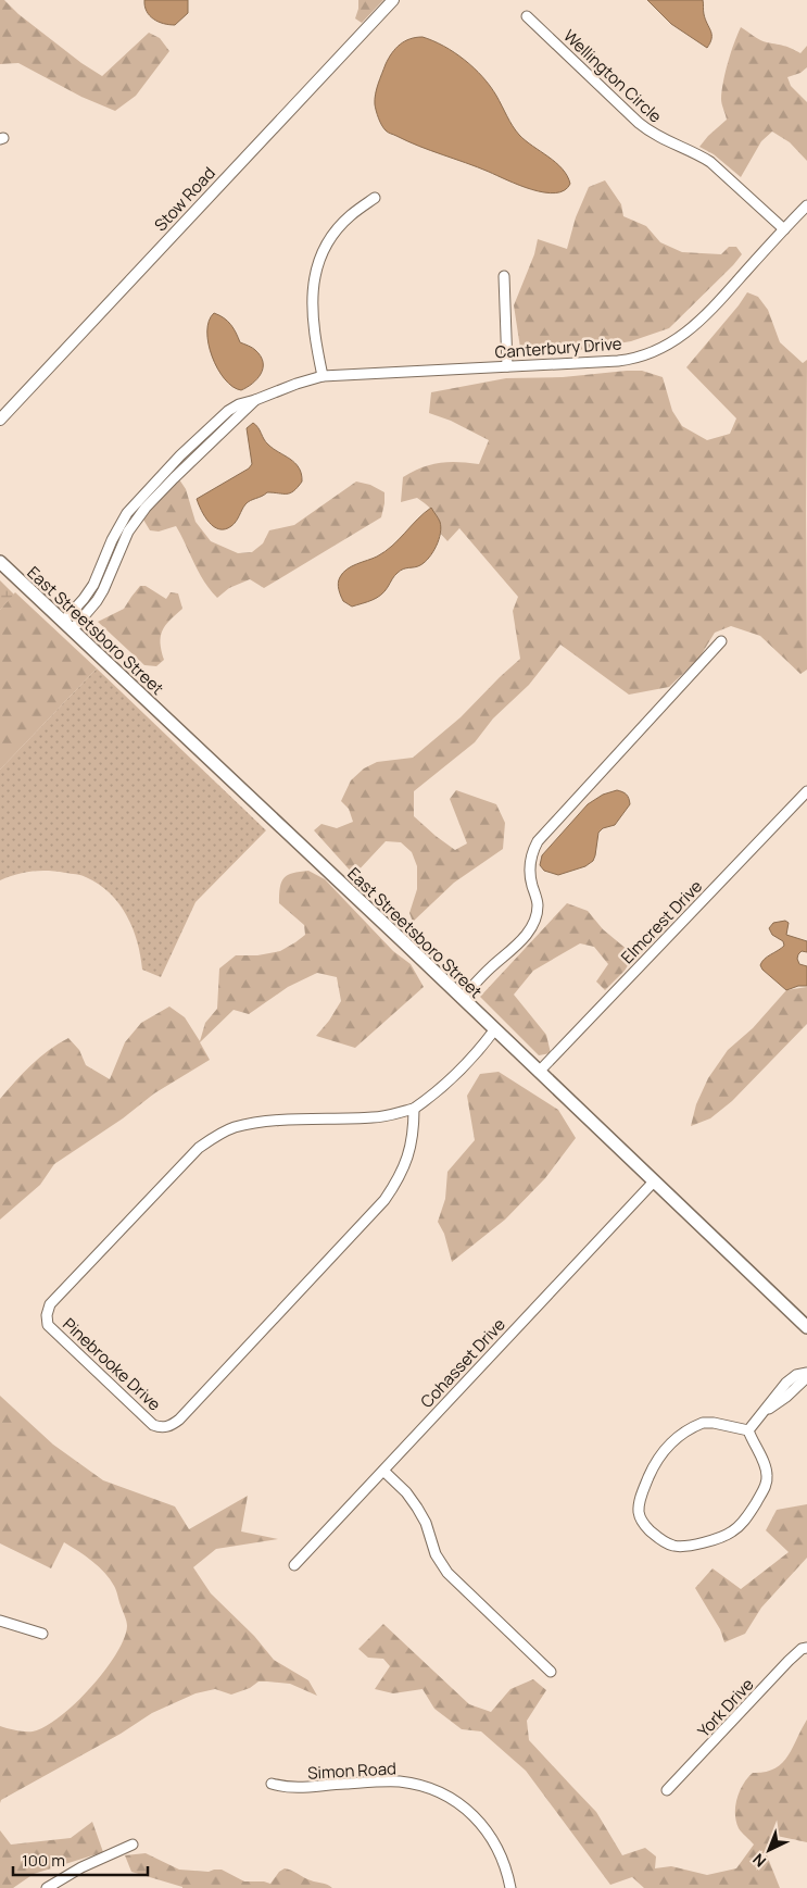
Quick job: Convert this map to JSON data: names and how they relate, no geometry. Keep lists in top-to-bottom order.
{
  "streets": {
    "main road": ["East Streetsboro Street"],
    "street": [
      "Wellington Circle",
      "Stow Road",
      "Canterbury Drive",
      "Elmcrest Drive",
      "Cohasset Drive",
      "Pinebrooke Drive",
      "York Drive",
      "Simon Road"
    ]
  },
  "crossings": [
    ["Wellington Circle", "Canterbury Drive"],
    ["Canterbury Drive", "East Streetsboro Street"],
    ["East Streetsboro Street", "Elmcrest Drive"],
    ["East Streetsboro Street", "Cohasset Drive"],
    ["East Streetsboro Street", "Pinebrooke Drive"]
  ],
  "scale_bar": "100 m",
  "north": "bottom left"
}
